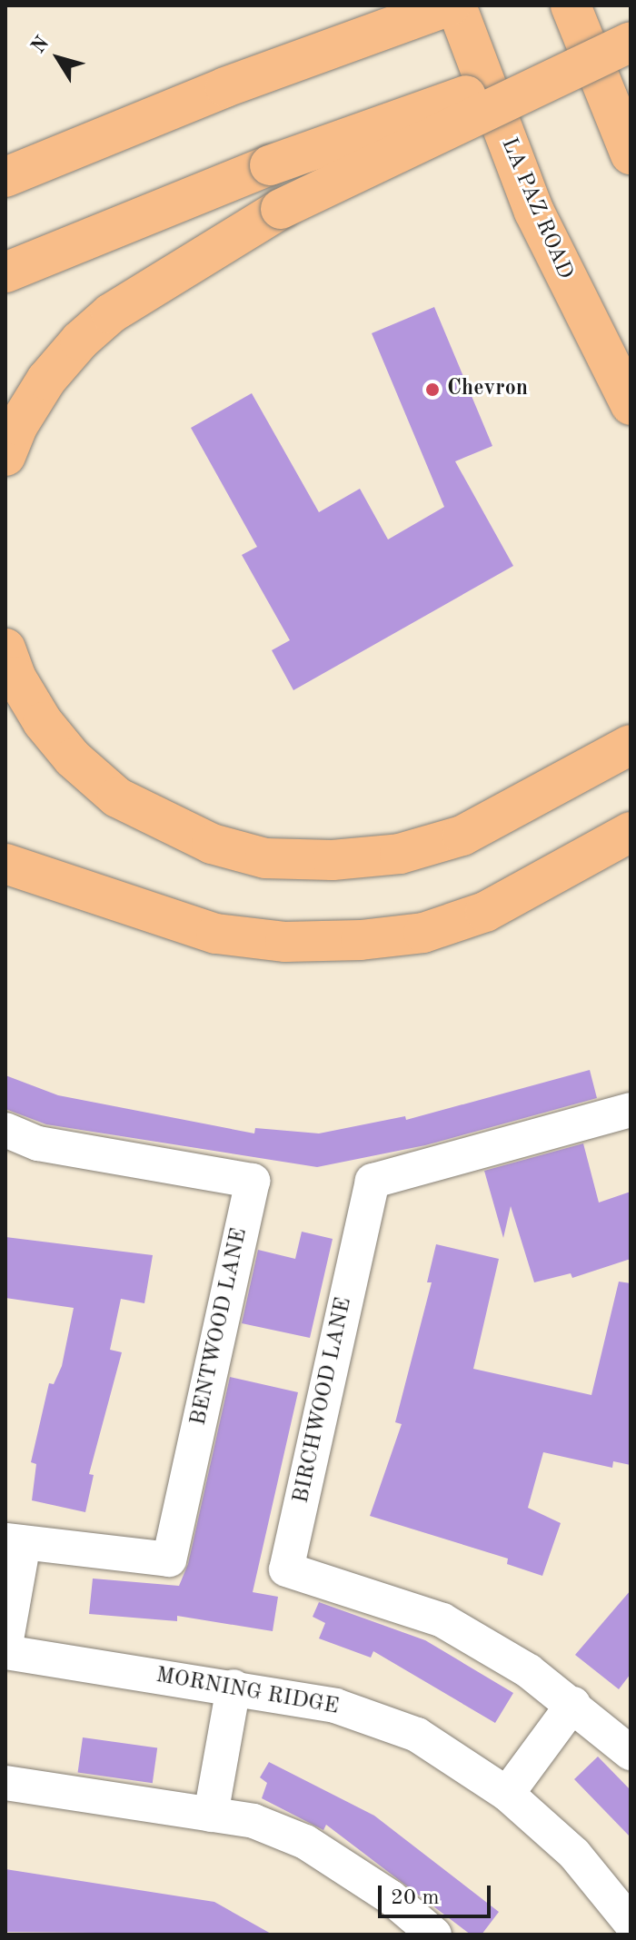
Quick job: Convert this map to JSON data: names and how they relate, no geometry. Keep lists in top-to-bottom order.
{
  "streets": {
    "main road": ["LA PAZ ROAD"],
    "street": ["BENTWOOD LANE", "BIRCHWOOD LANE", "MORNING RIDGE"]
  },
  "places": ["Chevron"],
  "scale_bar": "20 m",
  "north": "top left"
}
